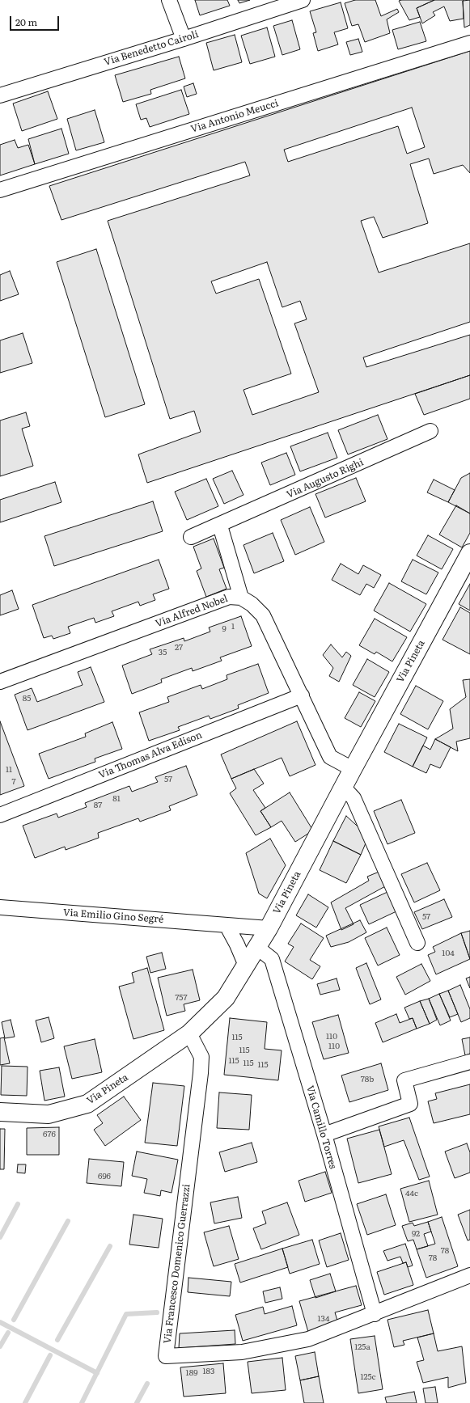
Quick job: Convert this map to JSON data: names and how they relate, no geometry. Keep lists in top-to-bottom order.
{
  "streets": {
    "street": [
      "Via Benedetto Cairoli",
      "Via Antonio Meucci",
      "Via Augusto Righi",
      "Via Alfred Nobel",
      "Via Pineta",
      "Via Thomas Alva Edison",
      "Via Emilio Gino Segré",
      "Via Camillo Torres",
      "Via Francesco Domenico Guerrazzi"
    ]
  },
  "crossings": [
    ["Via Alfred Nobel", "Via Pineta"],
    ["Via Alfred Nobel", "Via Thomas Alva Edison"],
    ["Via Pineta", "Via Emilio Gino Segré"],
    ["Via Pineta", "Via Camillo Torres"],
    ["Via Pineta", "Via Francesco Domenico Guerrazzi"],
    ["Via Camillo Torres", "Via Francesco Domenico Guerrazzi"]
  ],
  "house_numbers": [
    "1",
    "9",
    "27",
    "35",
    "85",
    "11",
    "57",
    "7",
    "81",
    "87",
    "57",
    "104",
    "757",
    "110",
    "115",
    "110",
    "115",
    "115",
    "115",
    "115",
    "78b",
    "676",
    "696",
    "44c",
    "92",
    "78",
    "78",
    "134",
    "125a",
    "183",
    "189",
    "125c"
  ],
  "scale_bar": "20 m"
}
